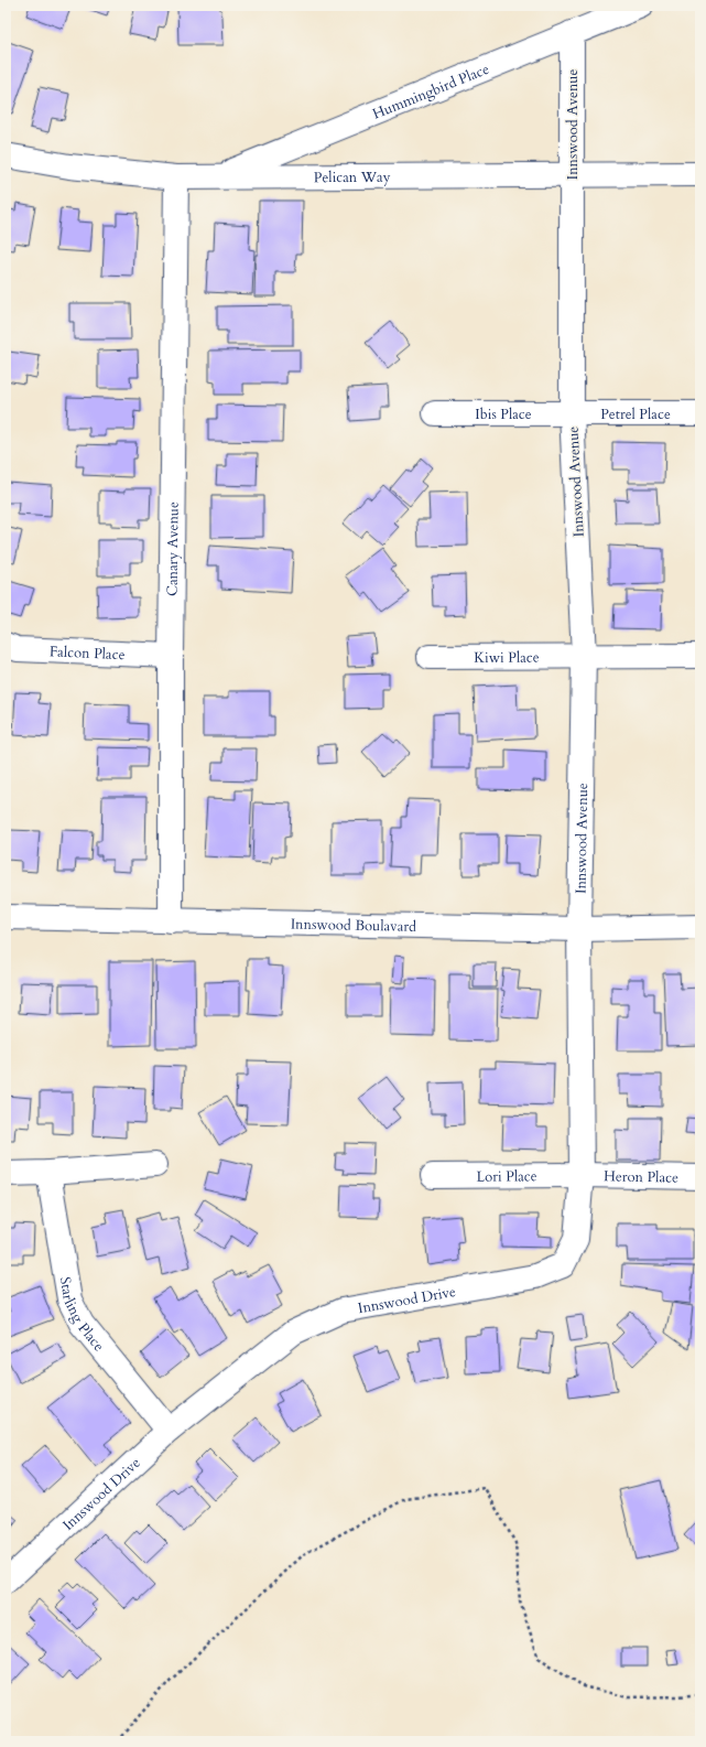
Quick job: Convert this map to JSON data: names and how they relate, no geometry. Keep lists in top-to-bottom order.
{
  "streets": {
    "street": [
      "Hummingbird Place",
      "Innswood Avenue",
      "Pelican Way",
      "Ibis Place",
      "Petrel Place",
      "Canary Avenue",
      "Falcon Place",
      "Kiwi Place",
      "Innswood Boulavard",
      "Lori Place",
      "Heron Place",
      "Innswood Drive",
      "Starling Place"
    ]
  },
  "crossings": [
    ["Hummingbird Place", "Innswood Avenue"],
    ["Hummingbird Place", "Pelican Way"],
    ["Innswood Avenue", "Pelican Way"],
    ["Innswood Avenue", "Ibis Place"],
    ["Innswood Avenue", "Petrel Place"],
    ["Innswood Avenue", "Kiwi Place"],
    ["Innswood Avenue", "Innswood Boulavard"],
    ["Innswood Avenue", "Innswood Drive"],
    ["Pelican Way", "Canary Avenue"],
    ["Ibis Place", "Petrel Place"],
    ["Canary Avenue", "Falcon Place"],
    ["Canary Avenue", "Innswood Boulavard"],
    ["Innswood Boulavard", "Innswood Drive"],
    ["Lori Place", "Heron Place"],
    ["Lori Place", "Innswood Drive"],
    ["Heron Place", "Innswood Drive"],
    ["Innswood Drive", "Starling Place"]
  ]
}
